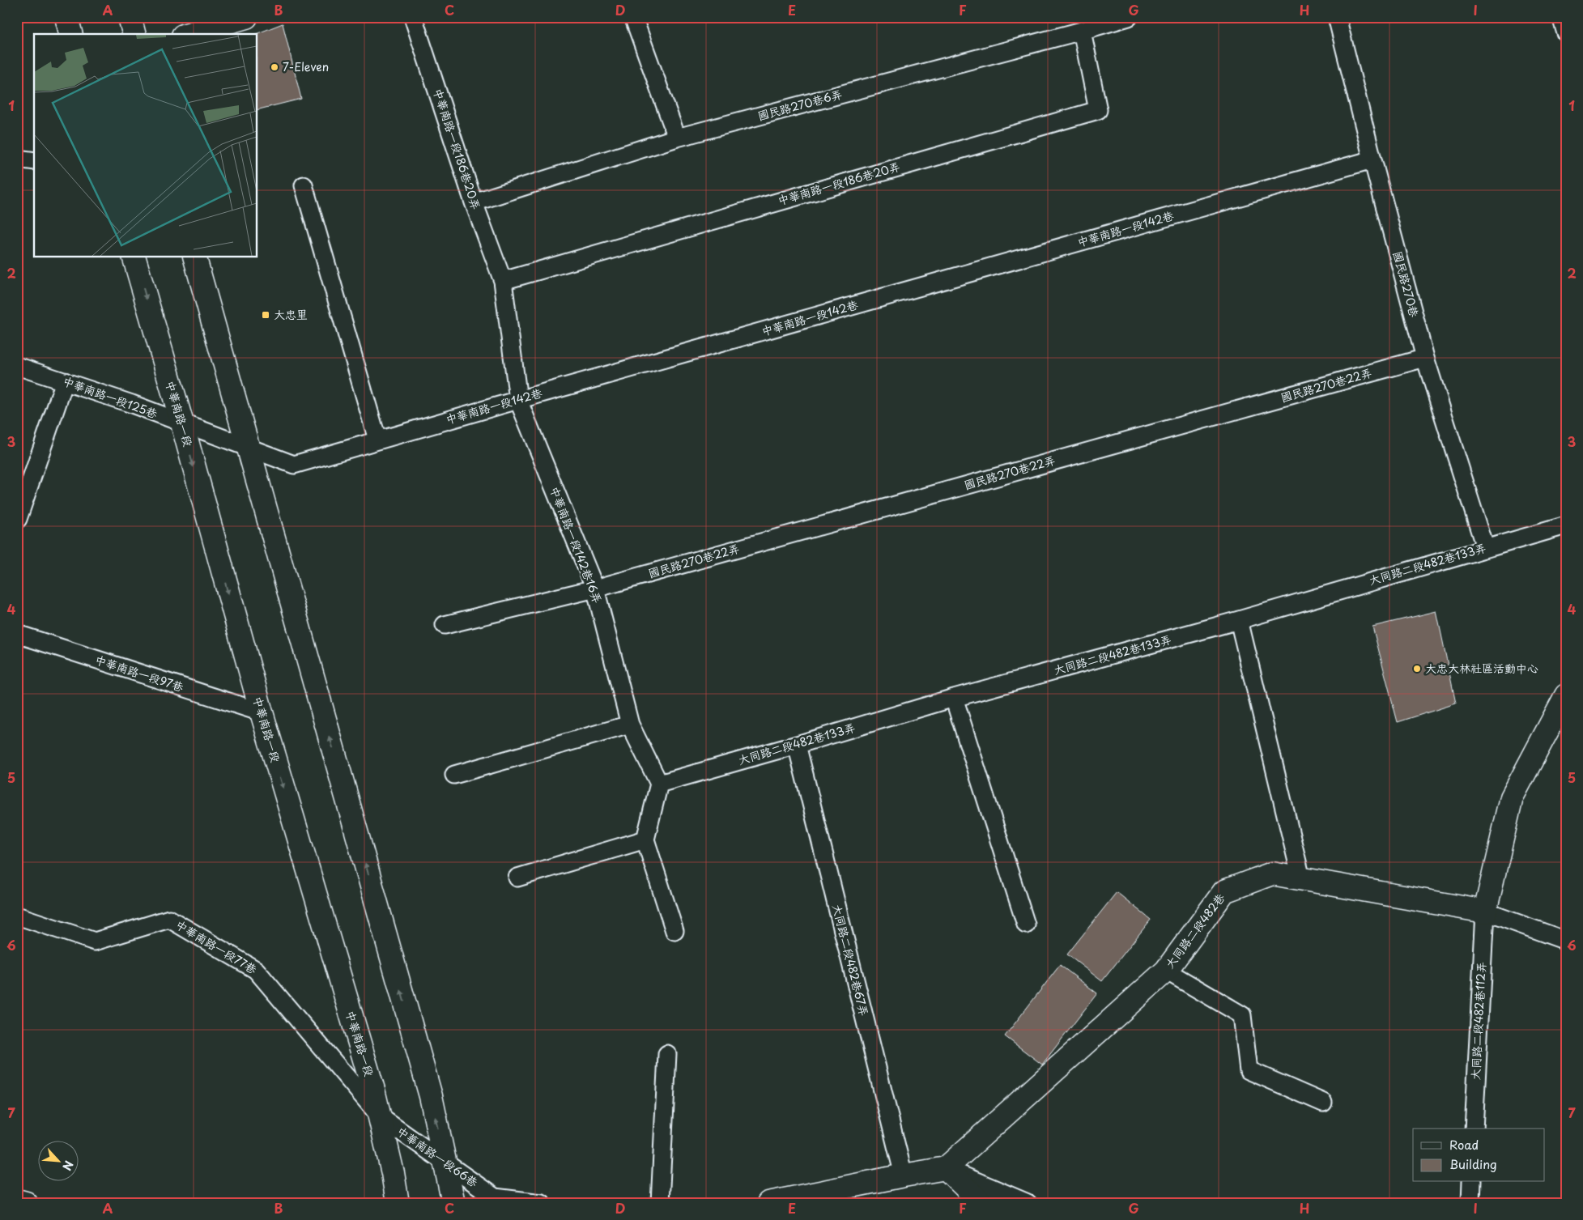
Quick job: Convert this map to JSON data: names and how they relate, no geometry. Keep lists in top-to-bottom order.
{
  "streets": {
    "street": ["中華南路一段", "大同路二段482巷"],
    "lane": [
      "國民路270巷6弄",
      "中華南路一段186巷20弄",
      "中華南路一段142巷",
      "國民路270巷",
      "國民路270巷22弄",
      "中華南路一段125巷",
      "中華南路一段142巷16弄",
      "大同路二段482巷133弄",
      "中華南路一段97巷",
      "中華南路一段77巷",
      "大同路二段482巷67弄",
      "大同路二段482巷112弄",
      "中華南路一段66巷"
    ]
  },
  "crossings": [
    ["國民路270巷6弄", "中華南路一段186巷20弄"],
    ["中華南路一段186巷20弄", "中華南路一段142巷"],
    ["中華南路一段186巷20弄", "中華南路一段142巷16弄"],
    ["中華南路一段142巷", "國民路270巷"],
    ["中華南路一段142巷", "中華南路一段125巷"],
    ["中華南路一段142巷", "中華南路一段142巷16弄"],
    ["國民路270巷", "國民路270巷22弄"],
    ["國民路270巷", "大同路二段482巷133弄"],
    ["國民路270巷22弄", "中華南路一段142巷16弄"],
    ["中華南路一段125巷", "中華南路一段"],
    ["中華南路一段", "中華南路一段97巷"],
    ["中華南路一段", "中華南路一段77巷"],
    ["中華南路一段", "中華南路一段66巷"],
    ["中華南路一段142巷16弄", "大同路二段482巷133弄"],
    ["大同路二段482巷133弄", "大同路二段482巷67弄"],
    ["大同路二段482巷", "大同路二段482巷112弄"],
    ["中華南路一段77巷", "中華南路一段66巷"]
  ],
  "places": {
    "other": ["7-Eleven", "大忠大林社區活動中心"],
    "transit": ["大忠里"]
  },
  "legend": ["Road", "Building"],
  "north": "bottom right",
  "grid": {
    "columns": [
      "A",
      "B",
      "C",
      "D",
      "E",
      "F",
      "G",
      "H",
      "I"
    ],
    "rows": [
      "1",
      "2",
      "3",
      "4",
      "5",
      "6",
      "7"
    ]
  }
}
